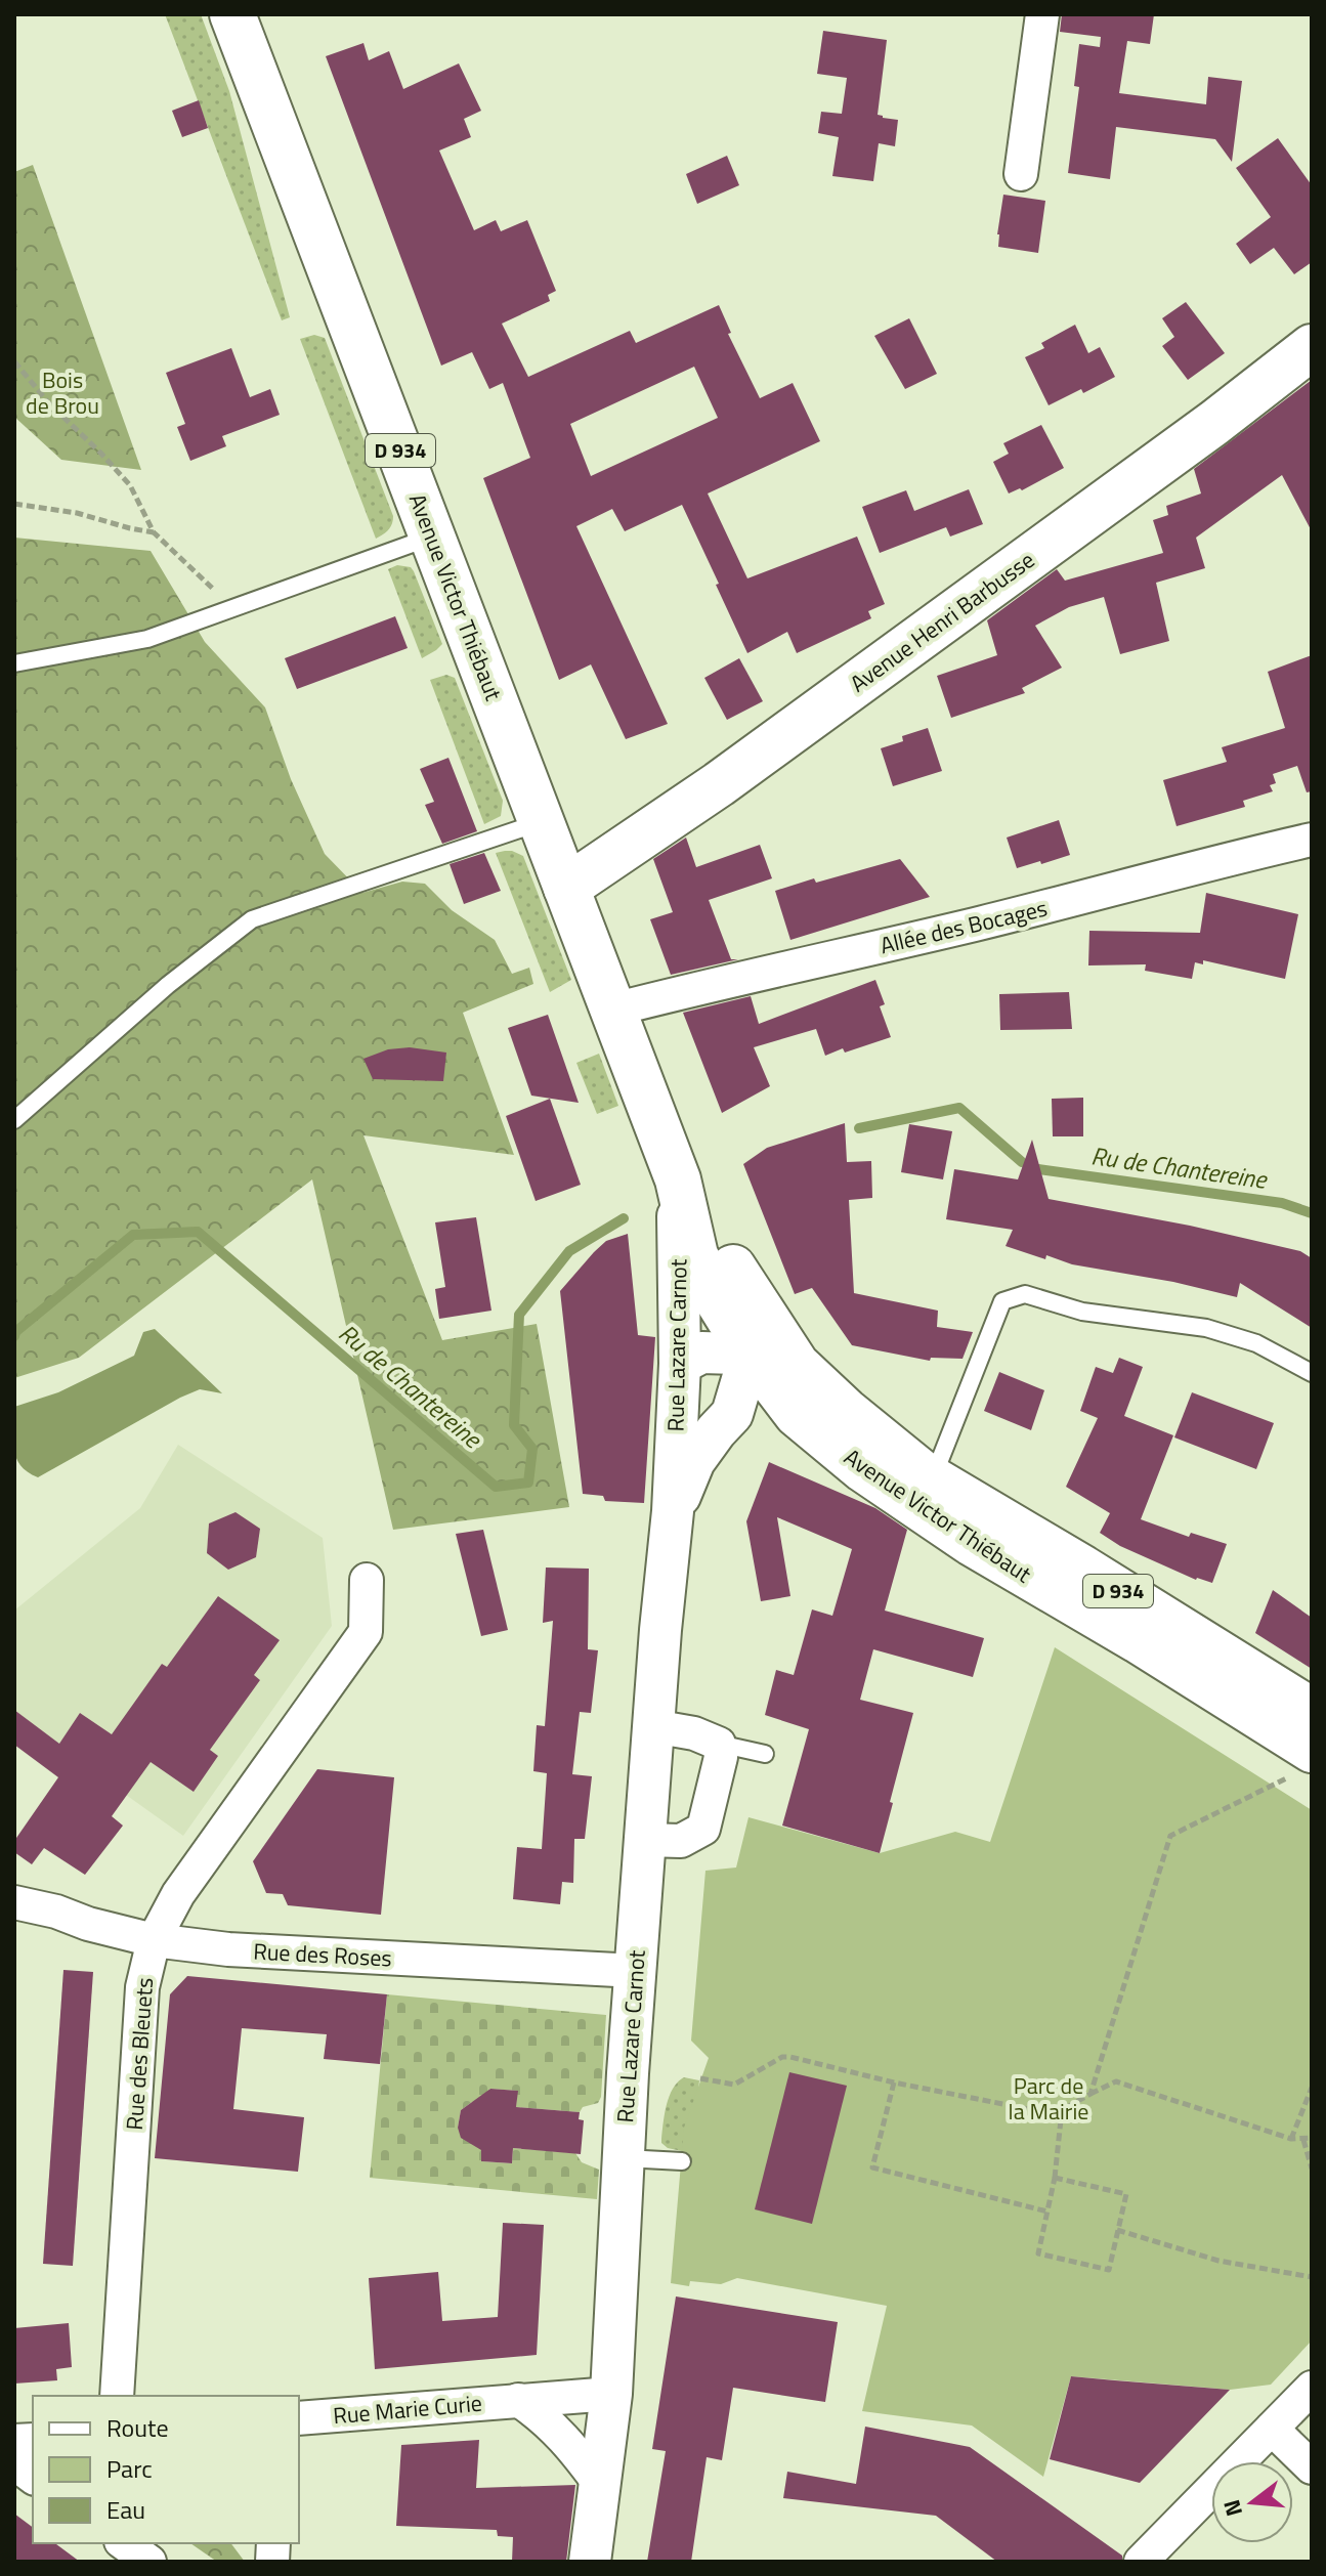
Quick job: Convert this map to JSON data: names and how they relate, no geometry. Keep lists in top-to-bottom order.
{
  "streets": {
    "main road": ["D 934", "Avenue Victor Thiébaut", "Avenue Henri Barbusse"],
    "street": [
      "Allée des Bocages",
      "Rue Lazare Carnot",
      "Rue des Roses",
      "Rue des Bleuets",
      "Rue Marie Curie"
    ]
  },
  "crossings": [
    ["Avenue Victor Thiébaut", "Avenue Henri Barbusse"],
    ["Avenue Victor Thiébaut", "Allée des Bocages"],
    ["Avenue Victor Thiébaut", "Rue Lazare Carnot"],
    ["Rue Lazare Carnot", "Rue des Roses"],
    ["Rue Lazare Carnot", "Rue Marie Curie"],
    ["Rue des Roses", "Rue des Bleuets"]
  ],
  "water": ["Ru de Chantereine"],
  "parks": ["Bois de Brou", "Parc de la Mairie"],
  "legend": ["Route", "Parc", "Eau"],
  "north": "left"
}
